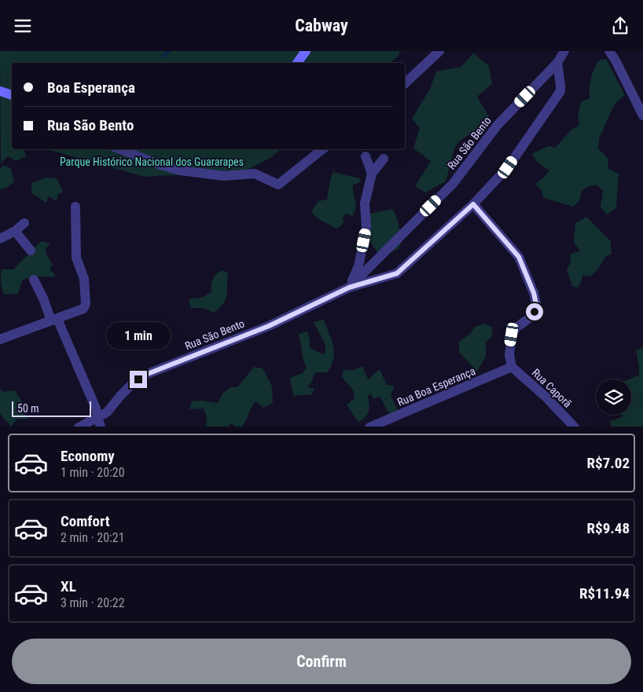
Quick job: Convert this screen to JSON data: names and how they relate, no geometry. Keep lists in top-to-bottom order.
{
  "streets": {
    "street": ["Rua São Bento", "Rua Boa Esperança", "Rua Caporã"]
  },
  "crossings": [
    ["Rua Boa Esperança", "Rua Caporã"]
  ],
  "parks": ["Parque Histórico Nacional dos Guararapes"],
  "scale_bar": "50 m",
  "page": {
    "header": "Cabway",
    "banner": ["Boa Esperança", "Rua São Bento"],
    "bubble": "1 min",
    "scale": "50 m",
    "list": [
      {
        "name": "Economy",
        "note": "1 min · 20:20",
        "value": "R$7.02"
      },
      {
        "name": "Comfort",
        "note": "2 min · 20:21",
        "value": "R$9.48"
      },
      {
        "name": "XL",
        "note": "3 min · 20:22",
        "value": "R$11.94"
      }
    ],
    "buttons": "Confirm"
  }
}
